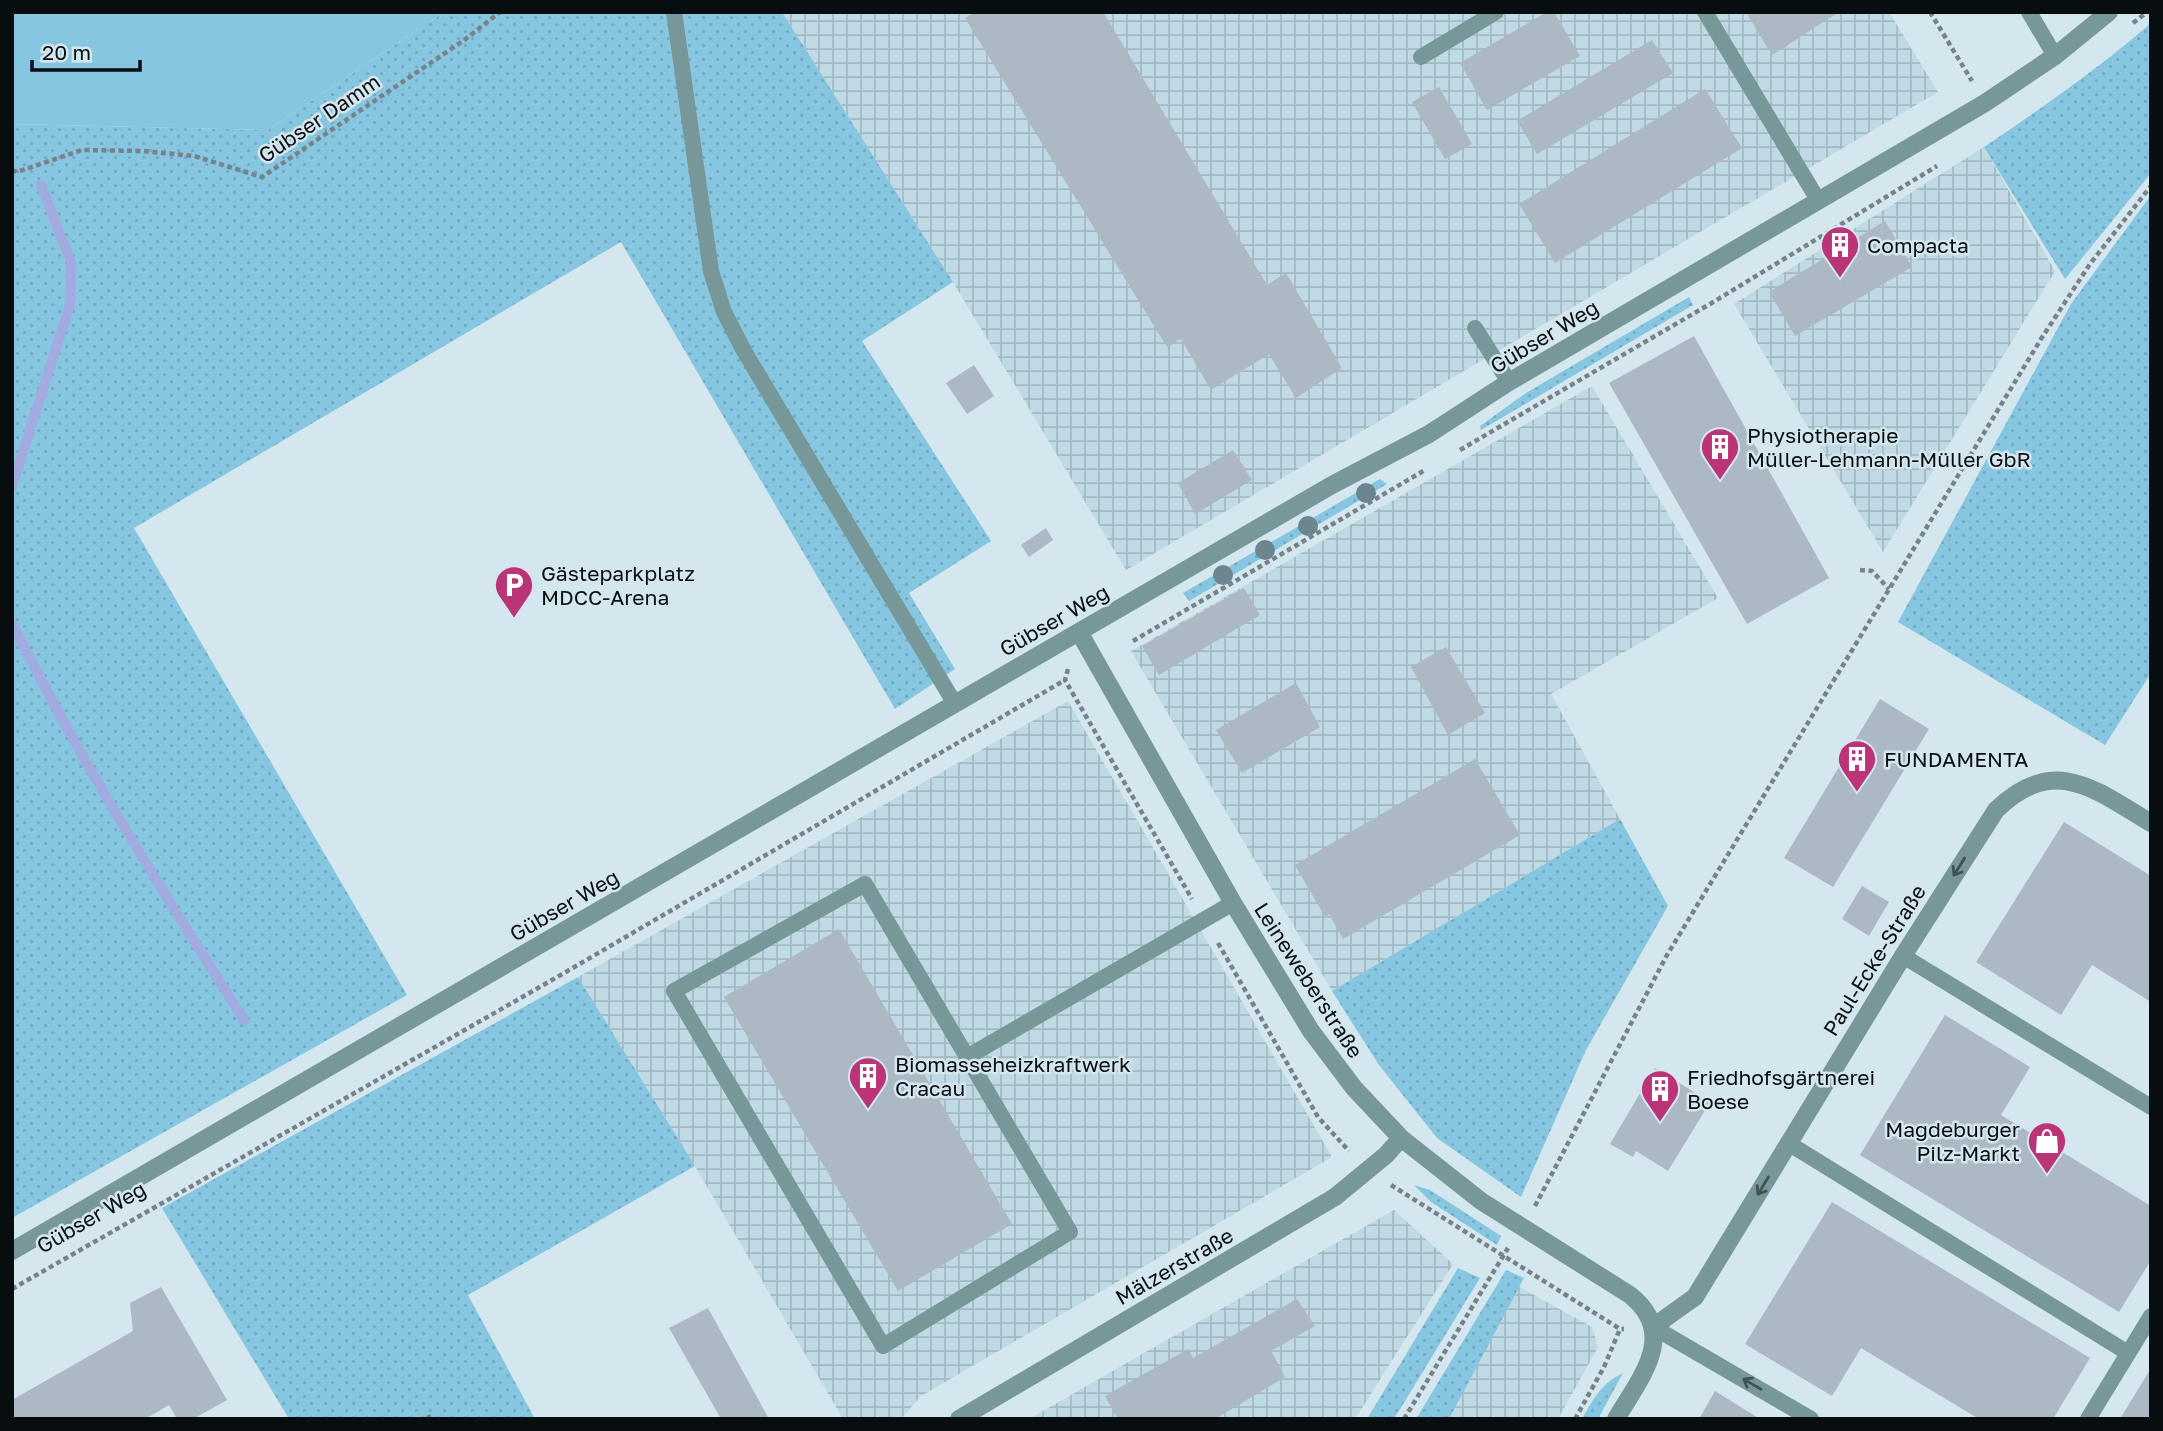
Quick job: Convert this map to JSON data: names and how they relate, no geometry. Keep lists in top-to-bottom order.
{
  "streets": {
    "street": [
      "Gübser Weg",
      "Paul-Ecke-Straße",
      "Leineweberstraße",
      "Mälzerstraße"
    ],
    "path": ["Gübser Damm"]
  },
  "crossings": [
    ["Gübser Weg", "Leineweberstraße"],
    ["Paul-Ecke-Straße", "Leineweberstraße"],
    ["Leineweberstraße", "Mälzerstraße"]
  ],
  "one_way": ["Paul-Ecke-Straße"],
  "places": {
    "building": [
      "Compacta",
      "Physiotherapie Müller-Lehmann-Müller GbR",
      "FUNDAMENTA",
      "Biomasseheizkraftwerk Cracau",
      "Friedhofsgärtnerei Boese"
    ],
    "parking": ["Gästeparkplatz MDCC-Arena"],
    "shop": ["Magdeburger Pilz-Markt"]
  },
  "scale_bar": "20 m"
}
